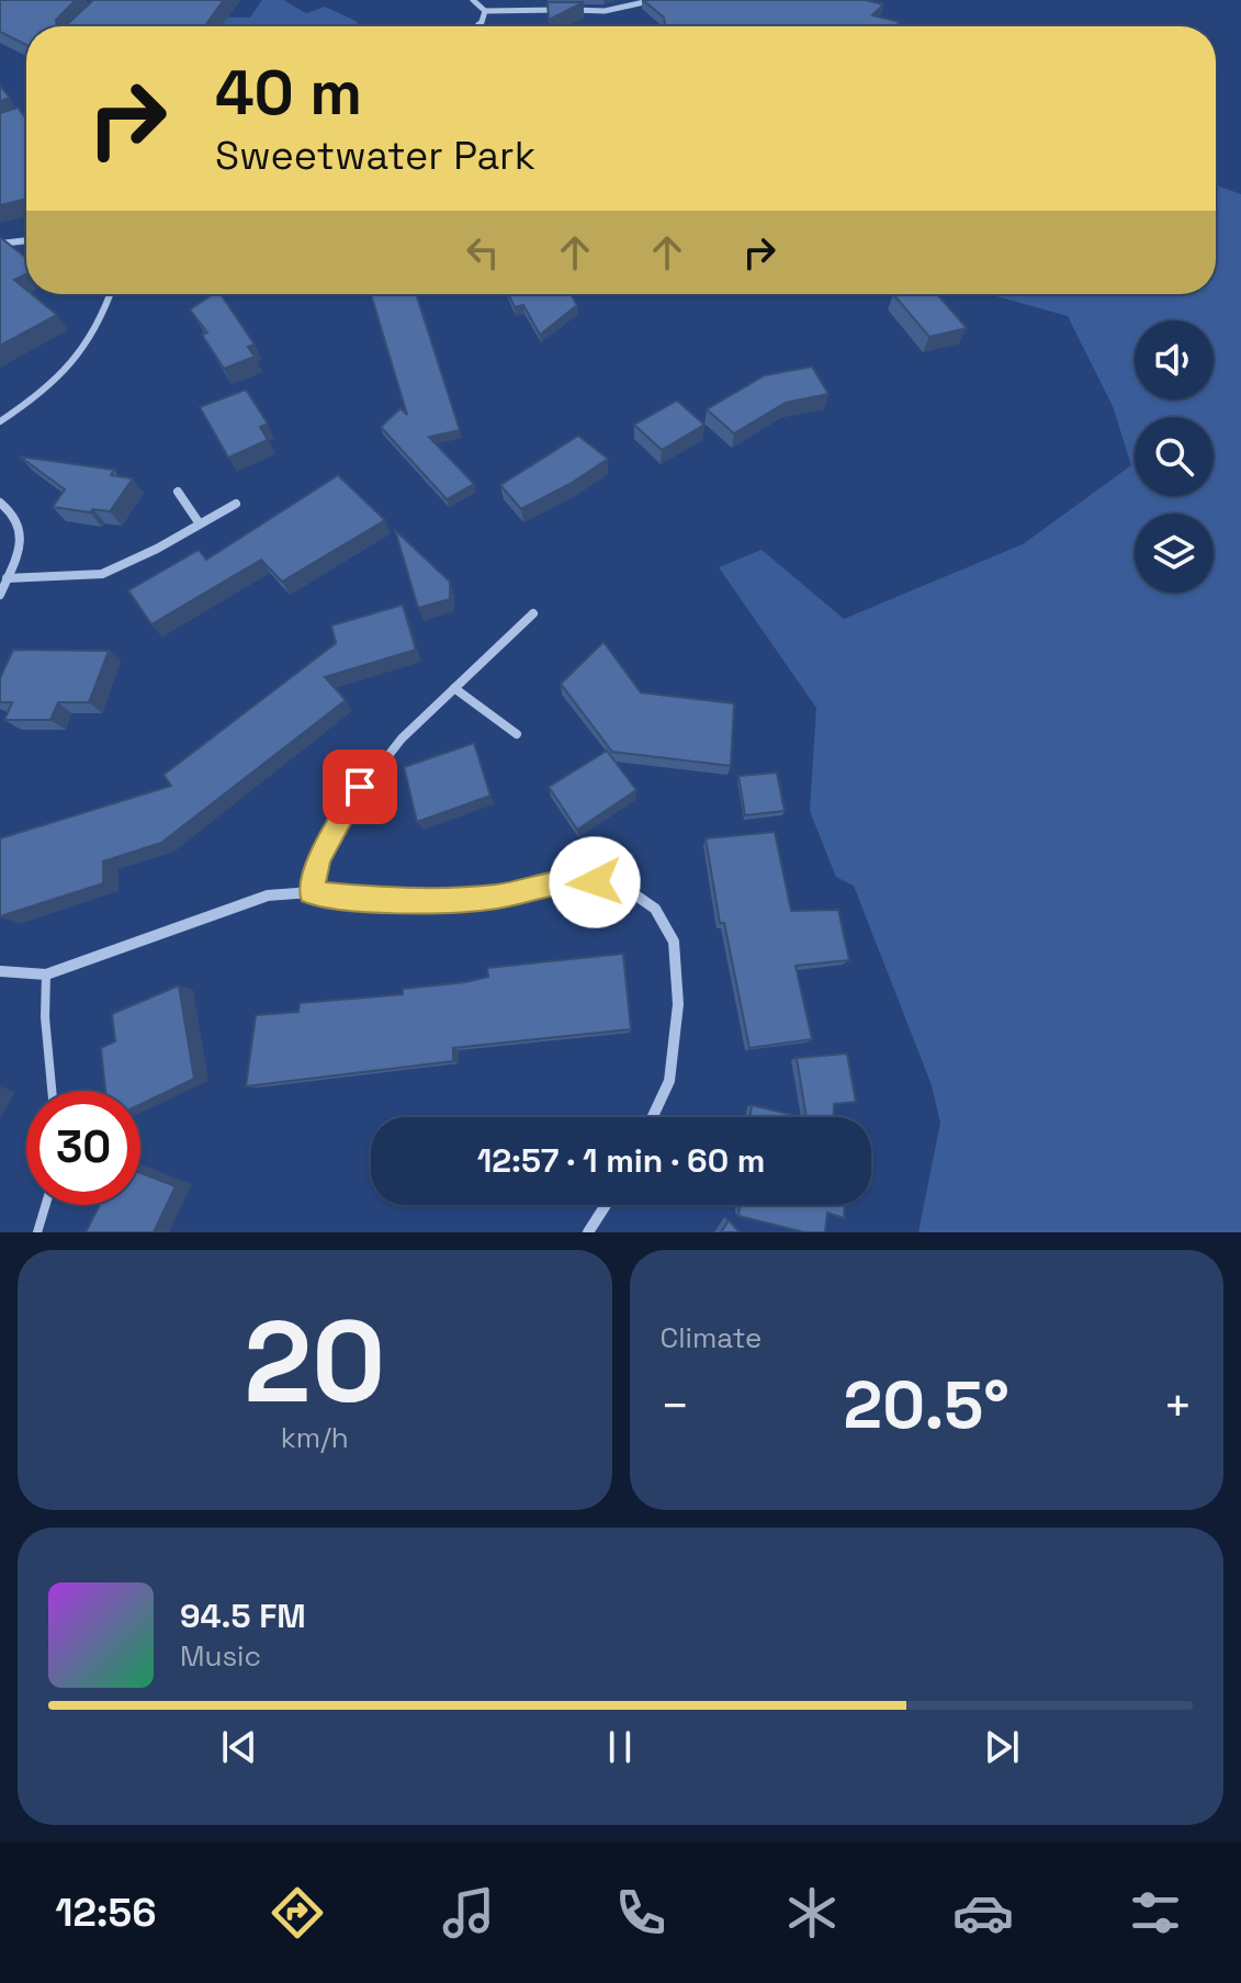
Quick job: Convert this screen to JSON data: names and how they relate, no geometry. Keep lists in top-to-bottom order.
{
  "page": {
    "turn": ["40 m", "Sweetwater Park"],
    "limit": "30",
    "trip": "12:57 · 1 min · 60 m",
    "tile": [
      ["20", "km/h"],
      "Climate"
    ],
    "heat": ["−", "20.5°", "+"],
    "song": ["94.5 FM", "Music"],
    "tabs": "12:56"
  }
}
